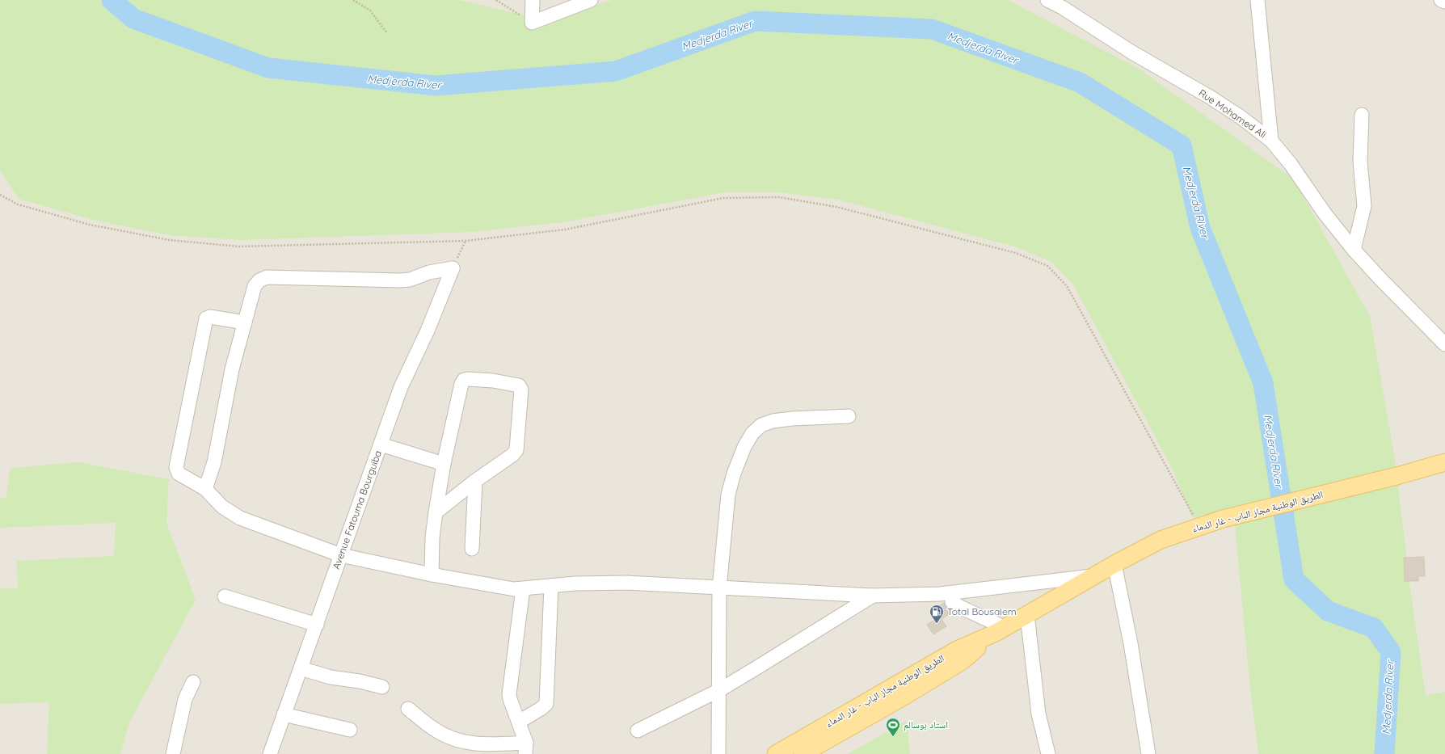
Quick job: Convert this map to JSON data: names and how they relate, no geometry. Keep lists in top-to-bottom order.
{
  "streets": {
    "main road": ["الطريق الوطنية مجاز الباب - غار الدماء"],
    "street": ["Rue Mohamed Ali", "Avenue Fatouma Bourguiba"]
  },
  "water": ["Medjerda River"],
  "places": {
    "fuel station": ["Total Bousalem"],
    "sports": ["استاد بوسالم"]
  }
}
